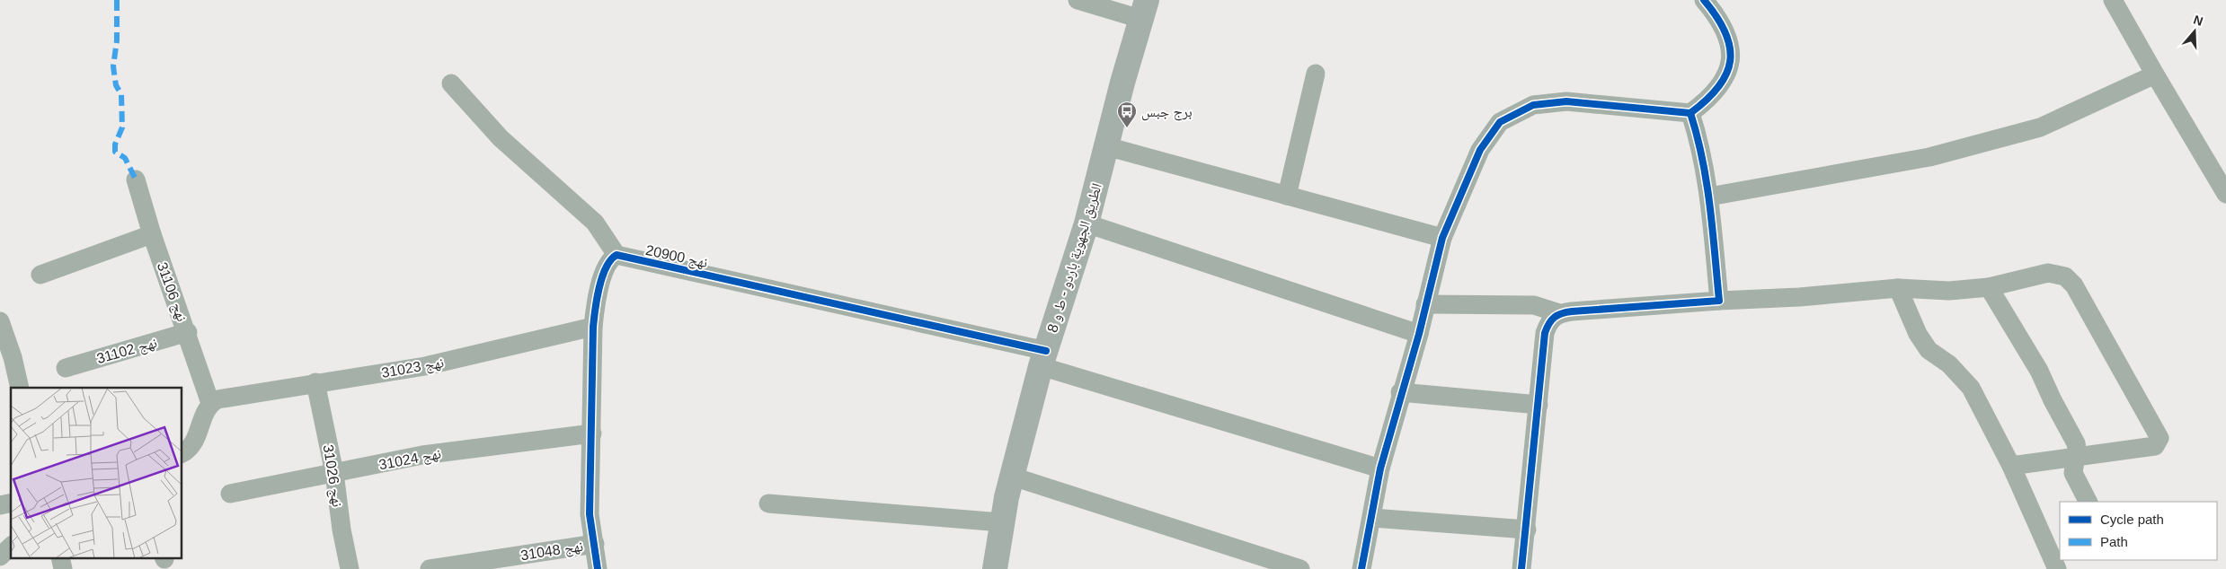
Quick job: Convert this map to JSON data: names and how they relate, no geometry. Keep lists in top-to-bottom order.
{
  "streets": {
    "main road": ["الطريق الجهوية باردو - ط و 8"],
    "street": [
      "نهج 20900",
      "نهج 31106",
      "نهج 31102",
      "نهج 31023",
      "نهج 31024",
      "نهج 31026",
      "نهج 31048"
    ]
  },
  "crossings": [
    ["نهج 20900", "الطريق الجهوية باردو - ط و 8"],
    ["نهج 31106", "نهج 31102"],
    ["نهج 31106", "نهج 31023"],
    ["نهج 31023", "نهج 31026"],
    ["نهج 31024", "نهج 31026"]
  ],
  "places": {
    "bus stop": ["برج جبس"]
  },
  "legend": ["Cycle path", "Path"],
  "north": "top"
}
